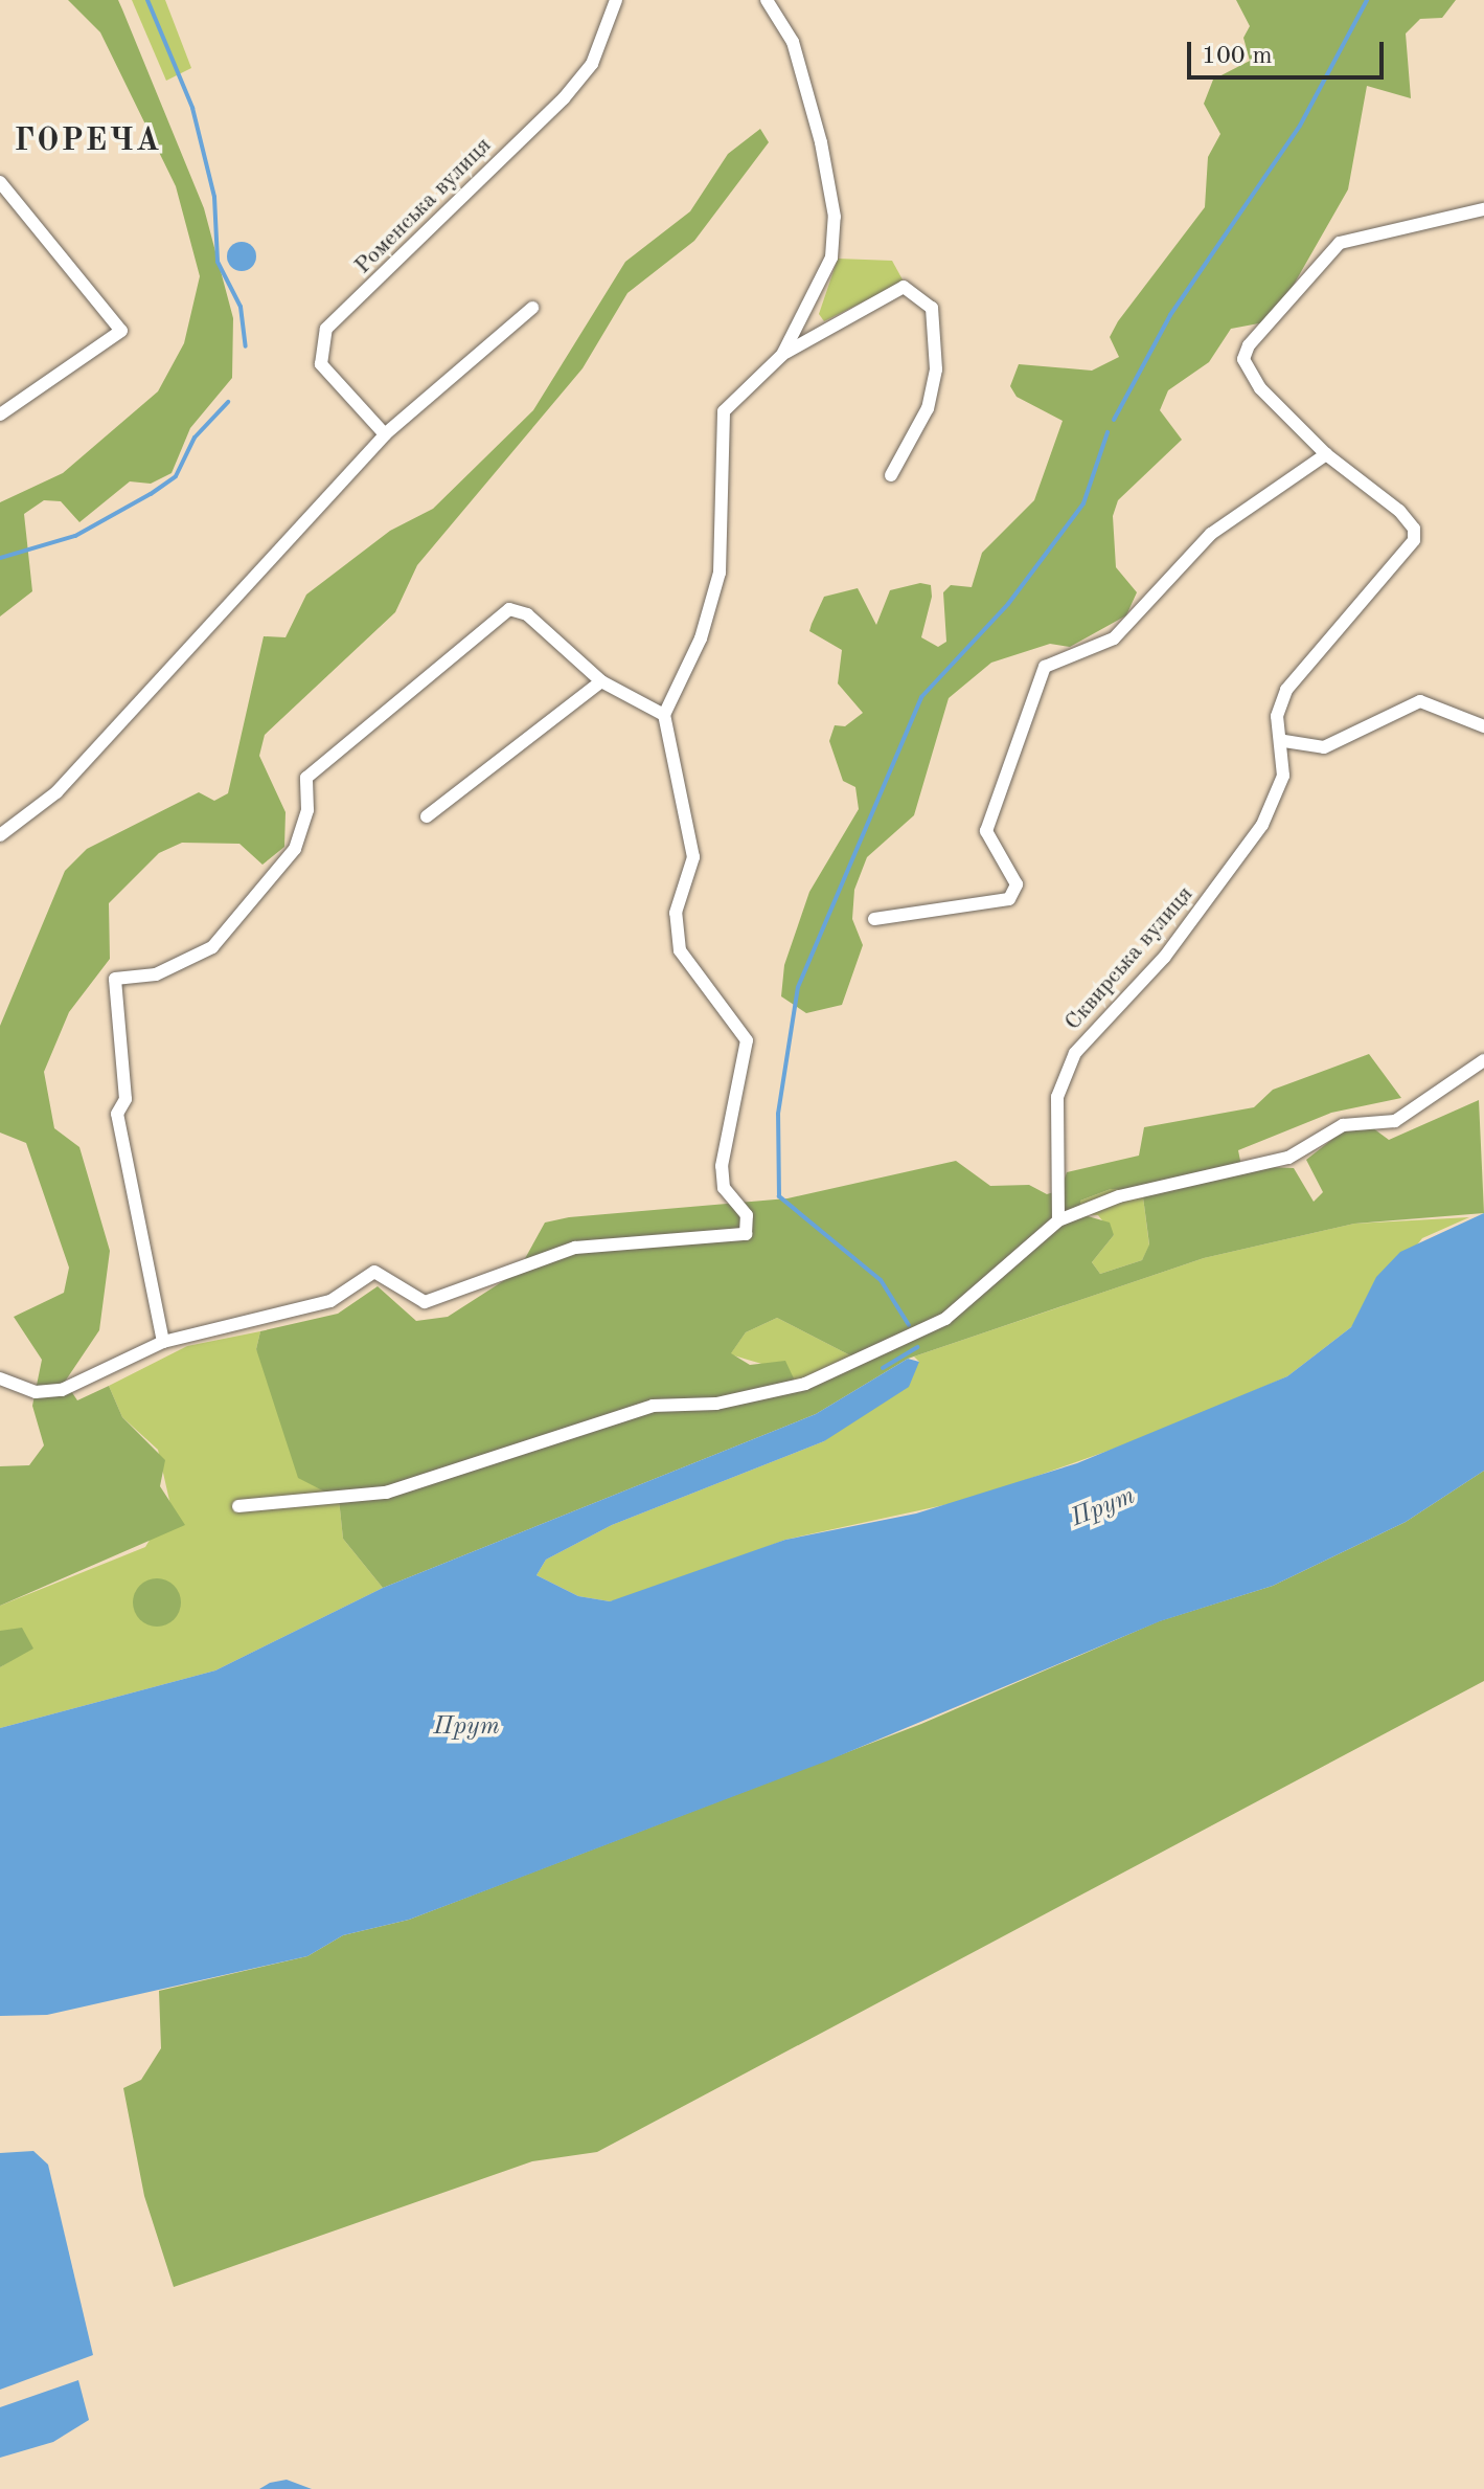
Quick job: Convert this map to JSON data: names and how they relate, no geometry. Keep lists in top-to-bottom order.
{
  "streets": {
    "street": ["Роменська вулиця", "Сквирська вулиця"]
  },
  "districts": ["ГОРЕЧА"],
  "water": ["Прут"],
  "scale_bar": "100 m"
}
